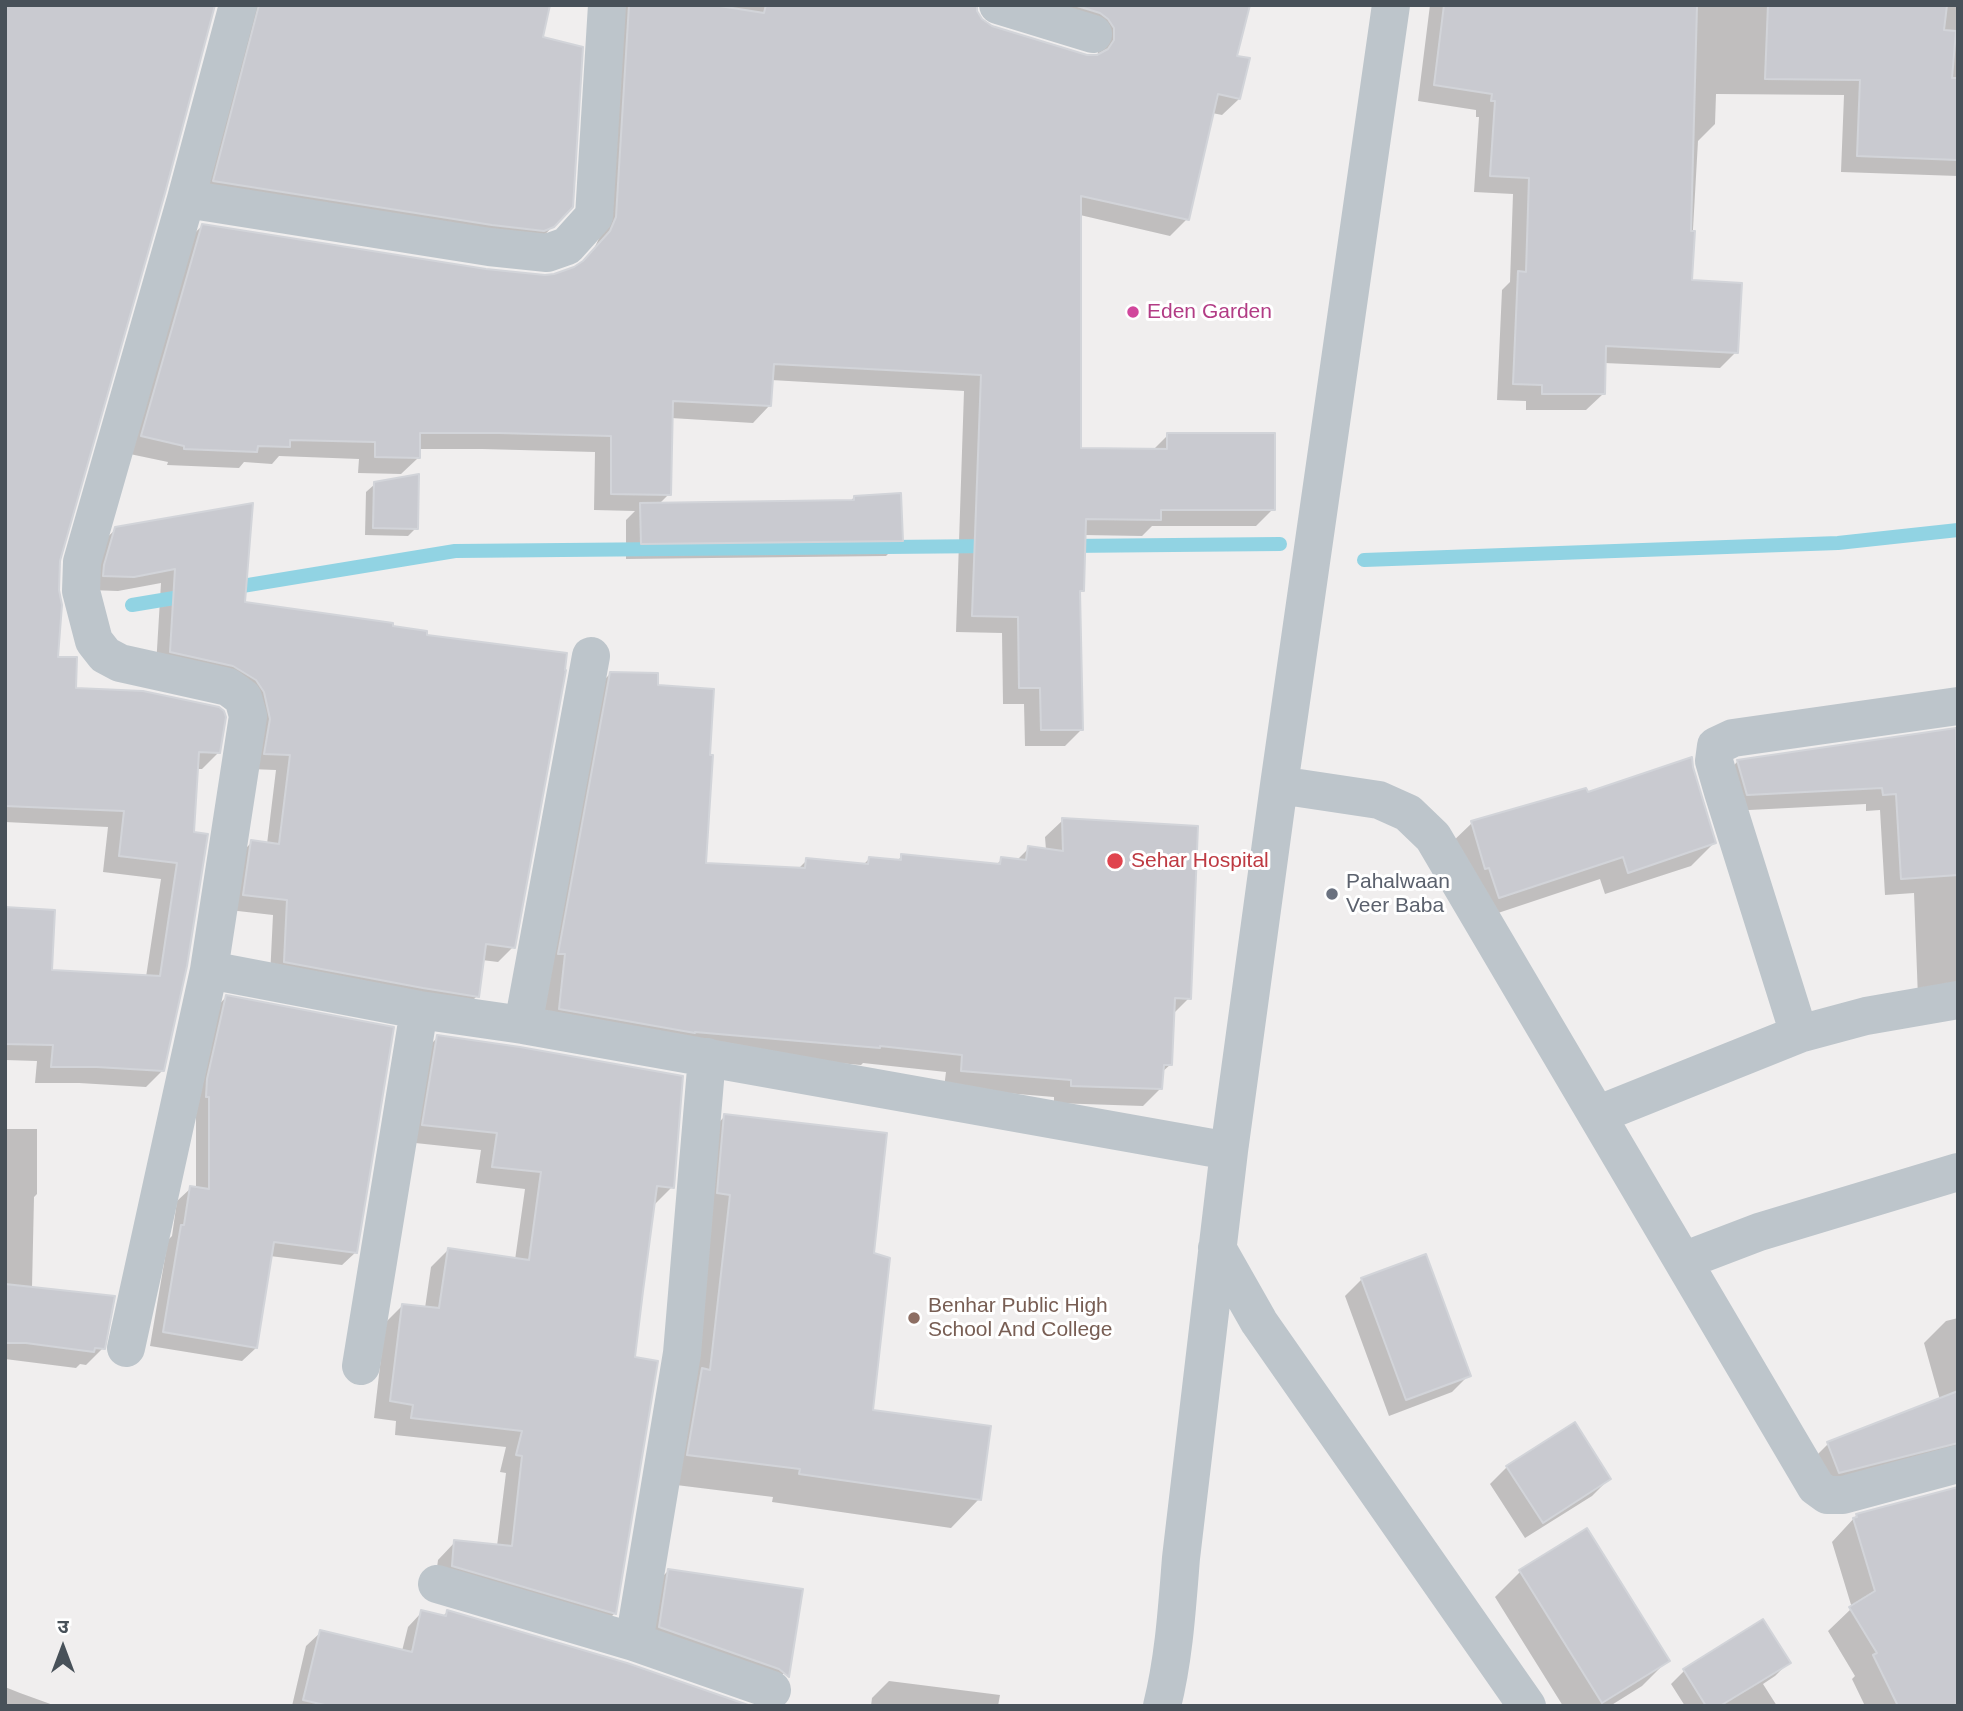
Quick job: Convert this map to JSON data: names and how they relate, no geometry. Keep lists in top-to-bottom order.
{
  "places": [
    "Eden Garden",
    "Sehar Hospital",
    "Pahalwaan Veer Baba",
    "Benhar Public High School And College"
  ],
  "north": "top"
}
